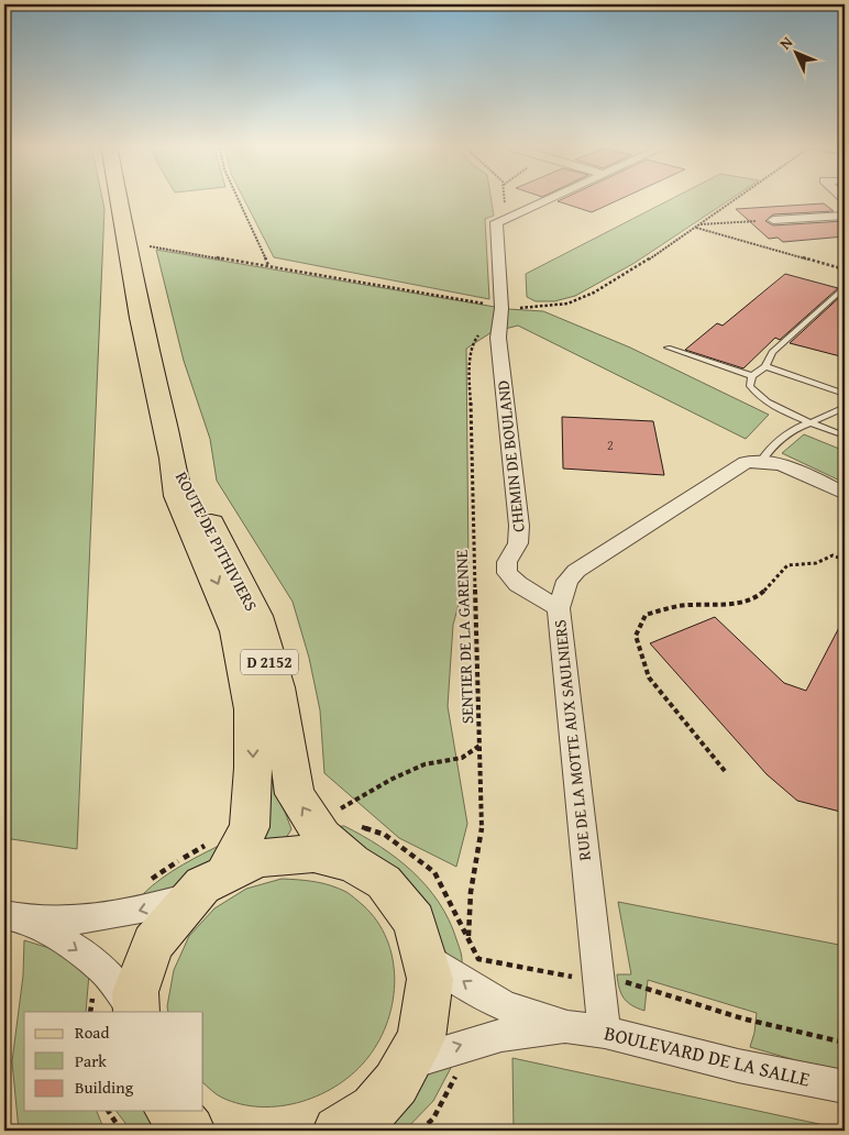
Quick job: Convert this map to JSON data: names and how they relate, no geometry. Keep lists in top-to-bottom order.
{
  "streets": {
    "main road": ["ROUTE DE PITHIVIERS", "D 2152"],
    "street": ["CHEMIN DE BOULAND", "RUE DE LA MOTTE AUX SAULNIERS", "BOULEVARD DE LA SALLE"],
    "path": ["SENTIER DE LA GARENNE"]
  },
  "crossings": [
    ["CHEMIN DE BOULAND", "RUE DE LA MOTTE AUX SAULNIERS"],
    ["RUE DE LA MOTTE AUX SAULNIERS", "BOULEVARD DE LA SALLE"]
  ],
  "house_numbers": ["2"],
  "legend": ["Road", "Park", "Building"],
  "north": "top left"
}
